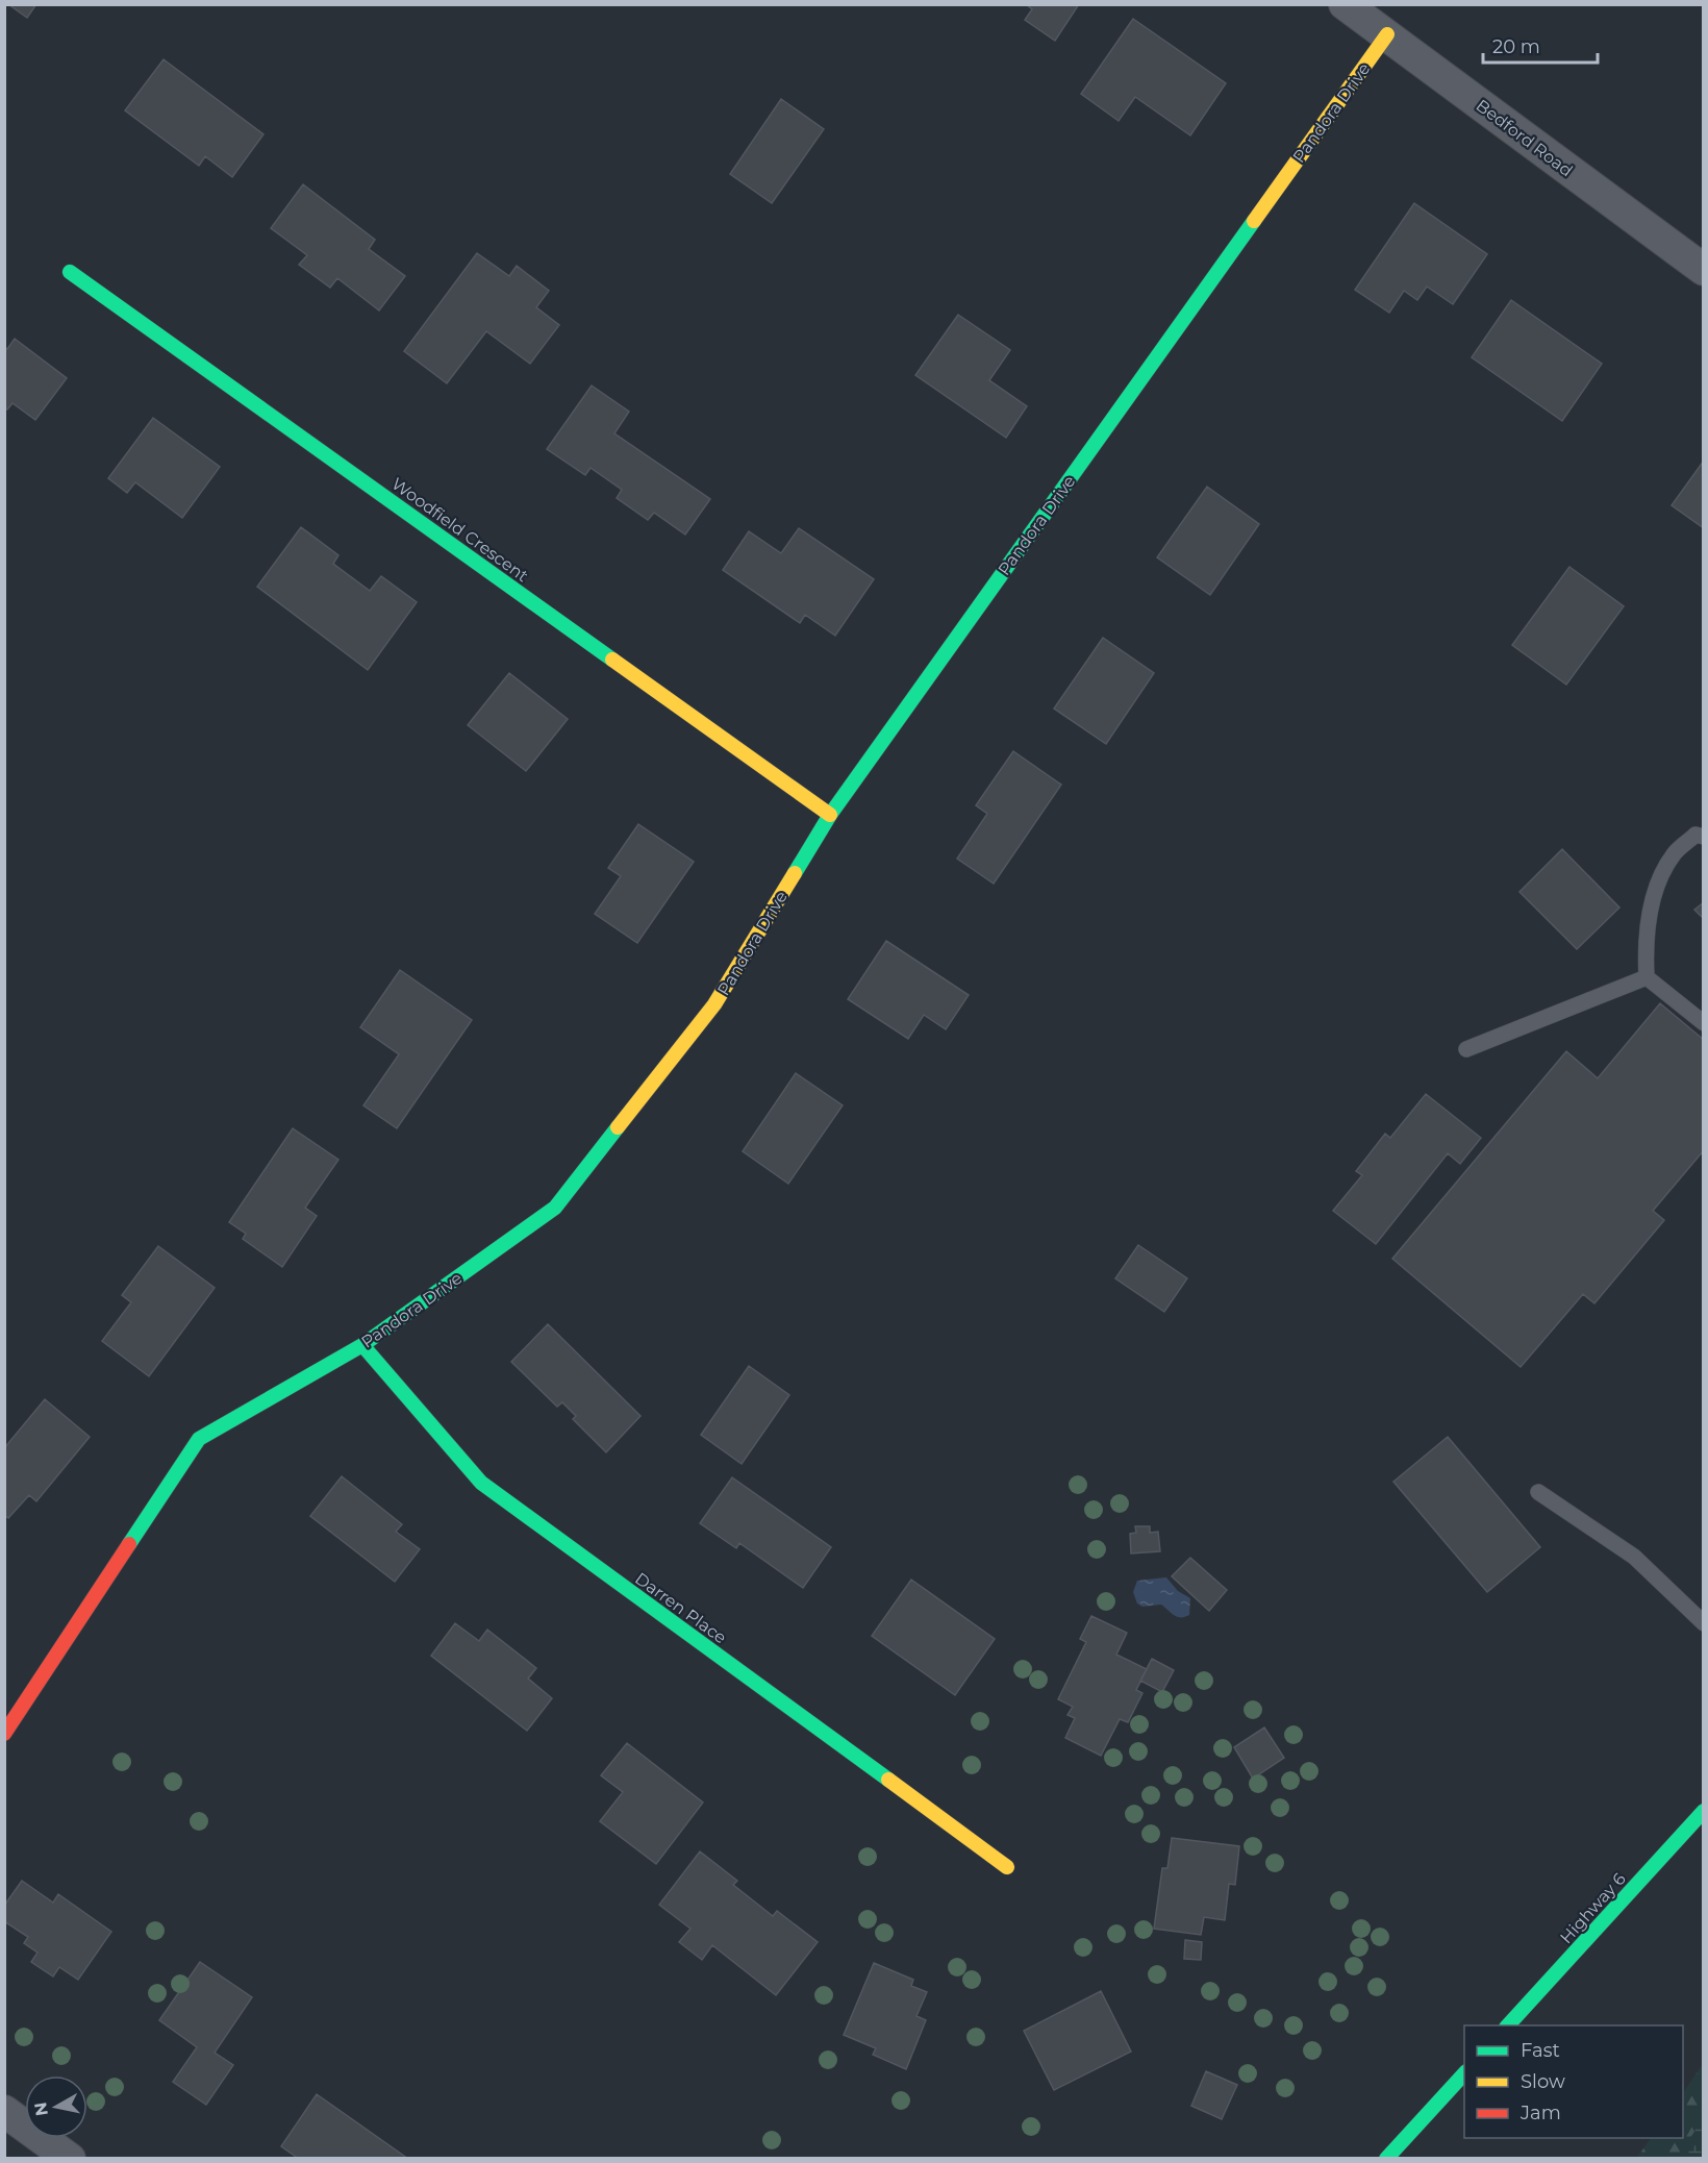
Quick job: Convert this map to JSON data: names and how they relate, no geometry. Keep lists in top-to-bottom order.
{
  "streets": {
    "street": [
      "Pandora Drive",
      "Bedford Road",
      "Woodfield Crescent",
      "Darren Place",
      "Highway 6"
    ]
  },
  "crossings": [
    ["Pandora Drive", "Bedford Road"],
    ["Pandora Drive", "Woodfield Crescent"],
    ["Pandora Drive", "Darren Place"]
  ],
  "legend": ["Fast", "Slow", "Jam"],
  "scale_bar": "20 m",
  "north": "left"
}
